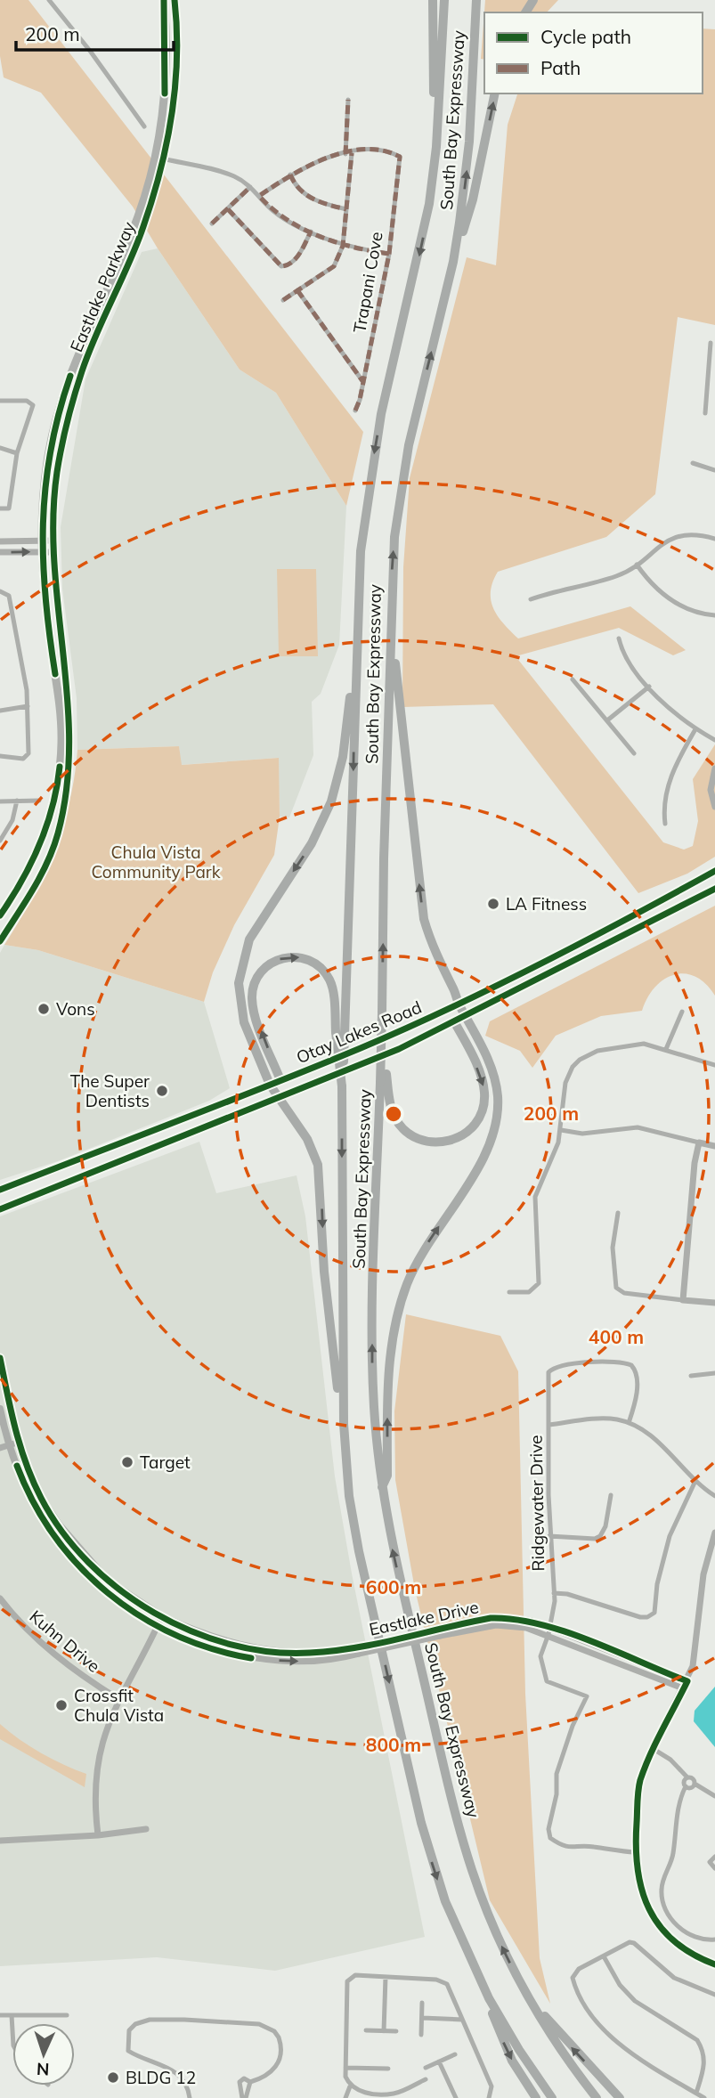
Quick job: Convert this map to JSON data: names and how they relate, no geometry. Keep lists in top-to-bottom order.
{
  "streets": {
    "highway": ["South Bay Expressway"],
    "main road": ["Eastlake Parkway", "Otay Lakes Road"],
    "street": [
      "Trapani Cove",
      "Ridgewater Drive",
      "Eastlake Drive",
      "Kuhn Drive"
    ]
  },
  "crossings": [
    ["Ridgewater Drive", "Eastlake Drive"]
  ],
  "parks": ["Chula Vista Community Park"],
  "places": [
    "LA Fitness",
    "Vons",
    "The Super Dentists",
    "Target",
    "Crossfit Chula Vista",
    "BLDG 12"
  ],
  "legend": ["Cycle path", "Path"],
  "scale_bar": "200 m",
  "north": "bottom",
  "rings": [
    "200 m",
    "400 m",
    "600 m",
    "800 m"
  ]
}
